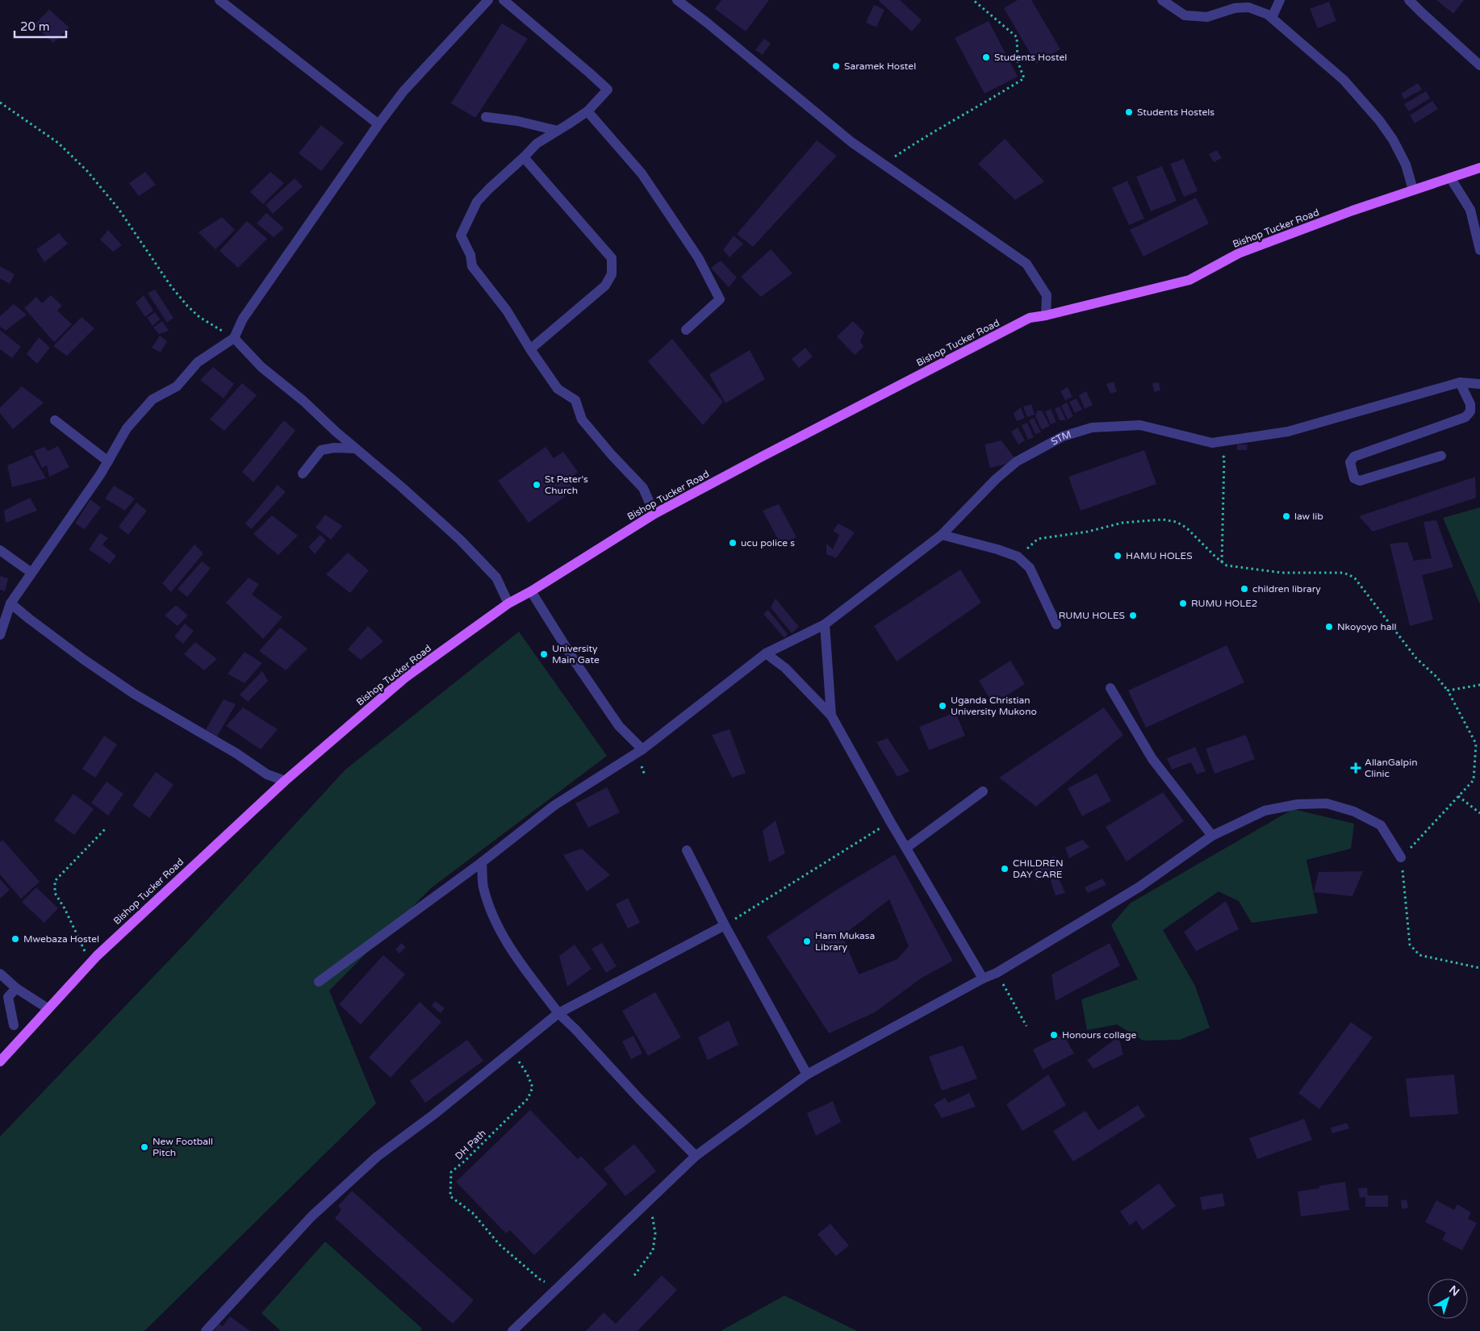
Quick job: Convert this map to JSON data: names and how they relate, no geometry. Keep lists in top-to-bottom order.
{
  "streets": {
    "main road": ["Bishop Tucker Road"],
    "street": ["STM"],
    "path": ["DH Path"]
  },
  "places": {
    "other": [
      "Students Hostel",
      "Saramek Hostel",
      "Students Hostels",
      "St Peter's Church",
      "law lib",
      "ucu police s",
      "HAMU HOLES",
      "children library",
      "RUMU HOLE2",
      "RUMU HOLES",
      "Nkoyoyo hall",
      "University Main Gate",
      "Uganda Christian University Mukono",
      "CHILDREN DAY CARE",
      "Mwebaza Hostel",
      "Ham Mukasa Library",
      "Honours collage",
      "New Football Pitch"
    ],
    "health": ["AllanGalpin Clinic"]
  },
  "scale_bar": "20 m",
  "north": "top right"
}
